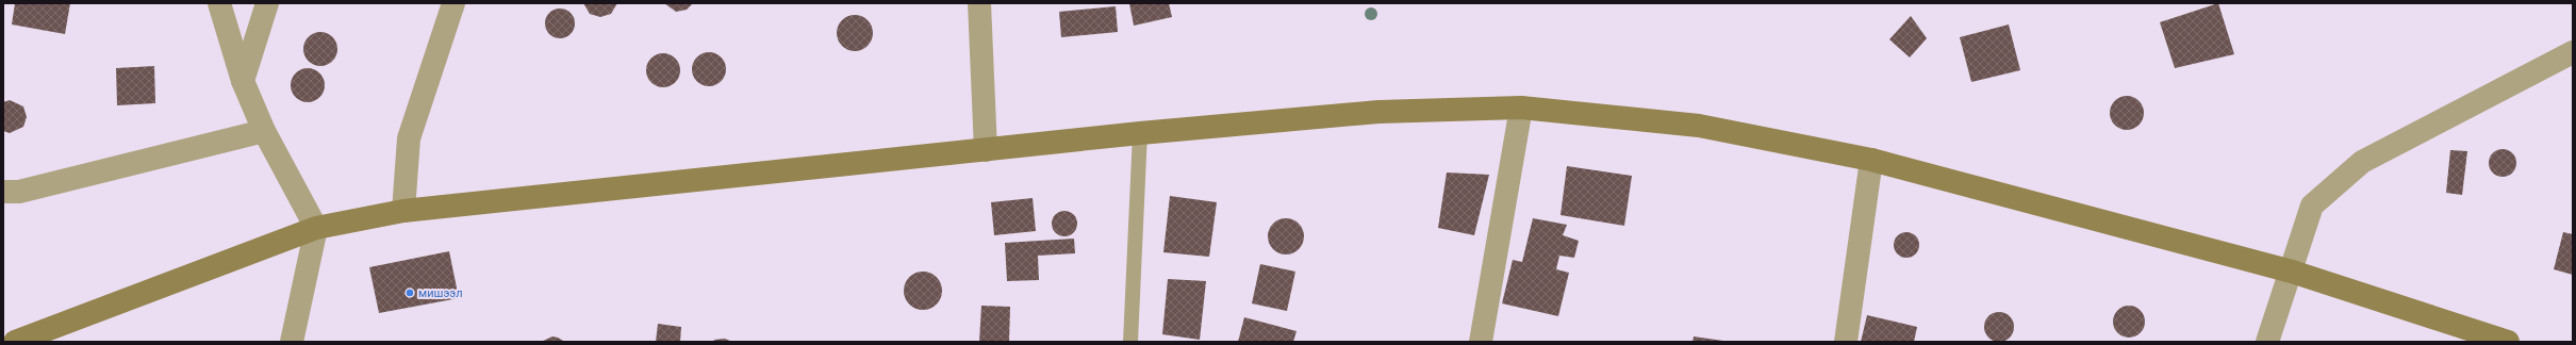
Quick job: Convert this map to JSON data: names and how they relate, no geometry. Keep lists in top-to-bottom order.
{
  "places": ["мишээл"]
}
